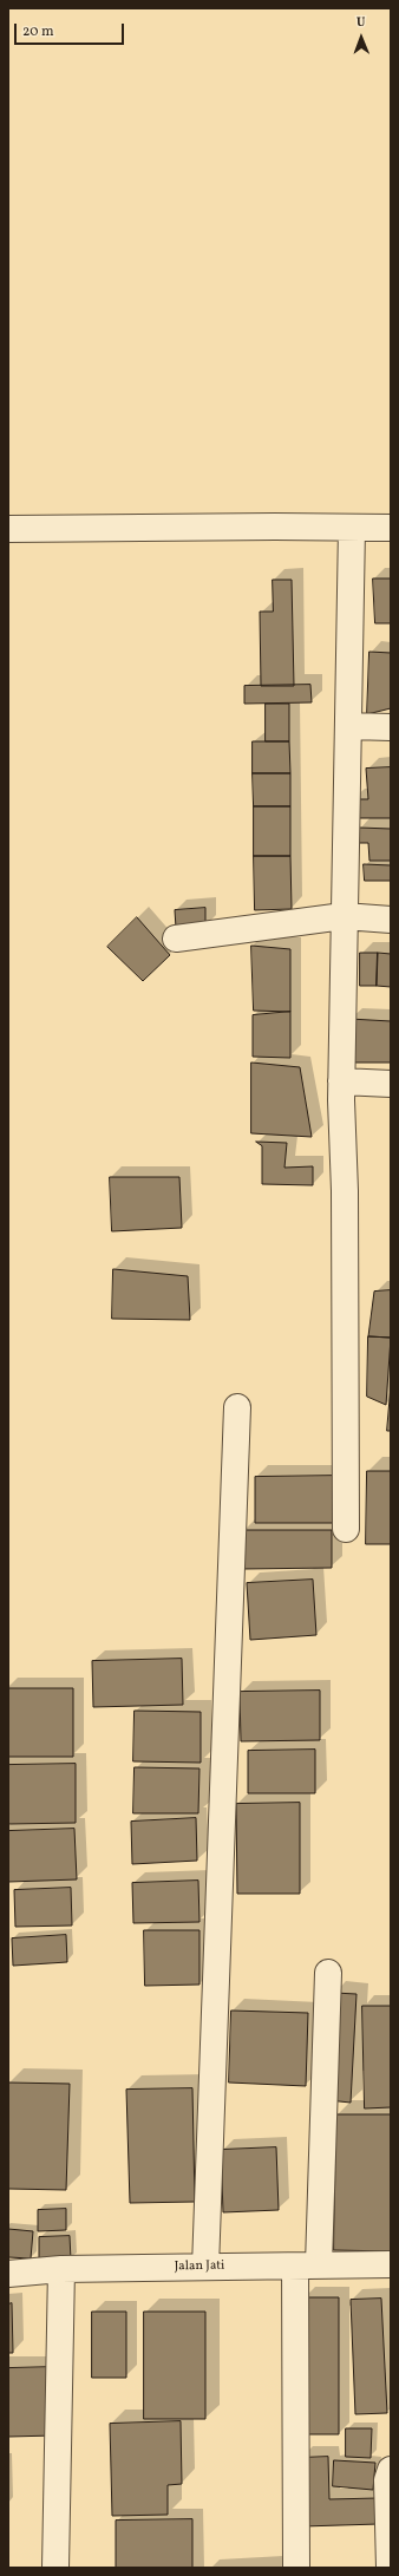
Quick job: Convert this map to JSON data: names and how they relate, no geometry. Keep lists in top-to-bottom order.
{
  "streets": {
    "street": ["Jalan Jati"]
  },
  "scale_bar": "20 m",
  "north": "top"
}
